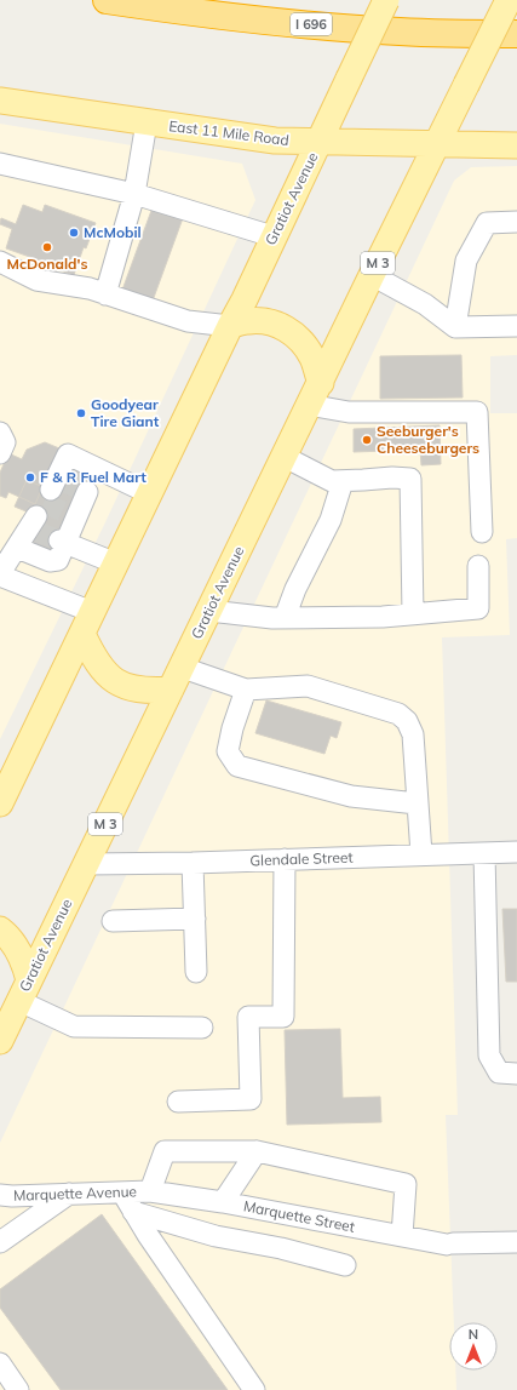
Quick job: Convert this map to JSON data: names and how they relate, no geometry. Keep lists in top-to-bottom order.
{
  "streets": {
    "highway": ["I 696"],
    "main road": ["East 11 Mile Road", "Gratiot Avenue", "M 3"],
    "street": ["Glendale Street", "Marquette Avenue", "Marquette Street"]
  },
  "crossings": [
    ["East 11 Mile Road", "Gratiot Avenue"],
    ["East 11 Mile Road", "M 3"],
    ["Gratiot Avenue", "M 3"],
    ["Gratiot Avenue", "Glendale Street"],
    ["Marquette Avenue", "Marquette Street"]
  ],
  "places": [
    "McMobil",
    "McDonald's",
    "Goodyear Tire Giant",
    "Seeburger's Cheeseburgers",
    "F & R Fuel Mart"
  ],
  "north": "top"
}
